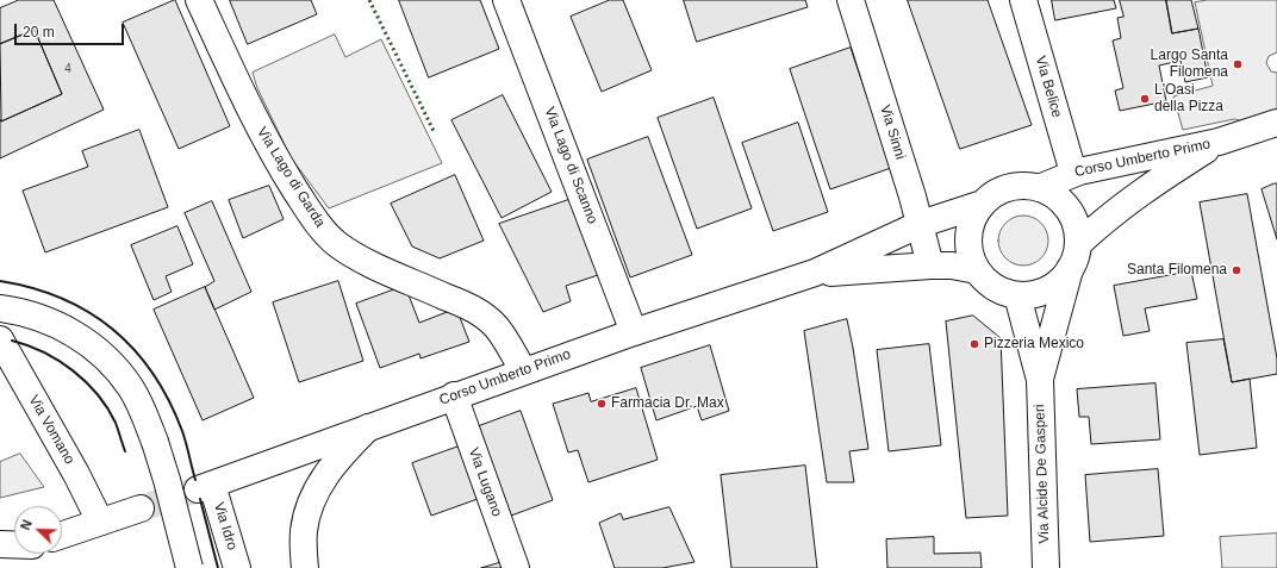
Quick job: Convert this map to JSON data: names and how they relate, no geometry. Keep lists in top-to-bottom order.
{
  "streets": {
    "main road": [
      "Via Belice",
      "Via Sinni",
      "Corso Umberto Primo",
      "Via Lago di Scanno",
      "Via Lago di Garda",
      "Via Vomano",
      "Via Alcide De Gasperi",
      "Via Lugano",
      "Via Idro"
    ]
  },
  "crossings": [
    ["Via Belice", "Corso Umberto Primo"],
    ["Via Sinni", "Corso Umberto Primo"],
    ["Corso Umberto Primo", "Via Lago di Scanno"],
    ["Corso Umberto Primo", "Via Lago di Garda"],
    ["Corso Umberto Primo", "Via Alcide De Gasperi"],
    ["Corso Umberto Primo", "Via Lugano"],
    ["Corso Umberto Primo", "Via Idro"]
  ],
  "places": [
    "Largo Santa Filomena",
    "L'Oasi della Pizza",
    "Santa Filomena",
    "Pizzeria Mexico",
    "Farmacia Dr. Max"
  ],
  "house_numbers": ["4"],
  "scale_bar": "20 m",
  "north": "top left"
}
